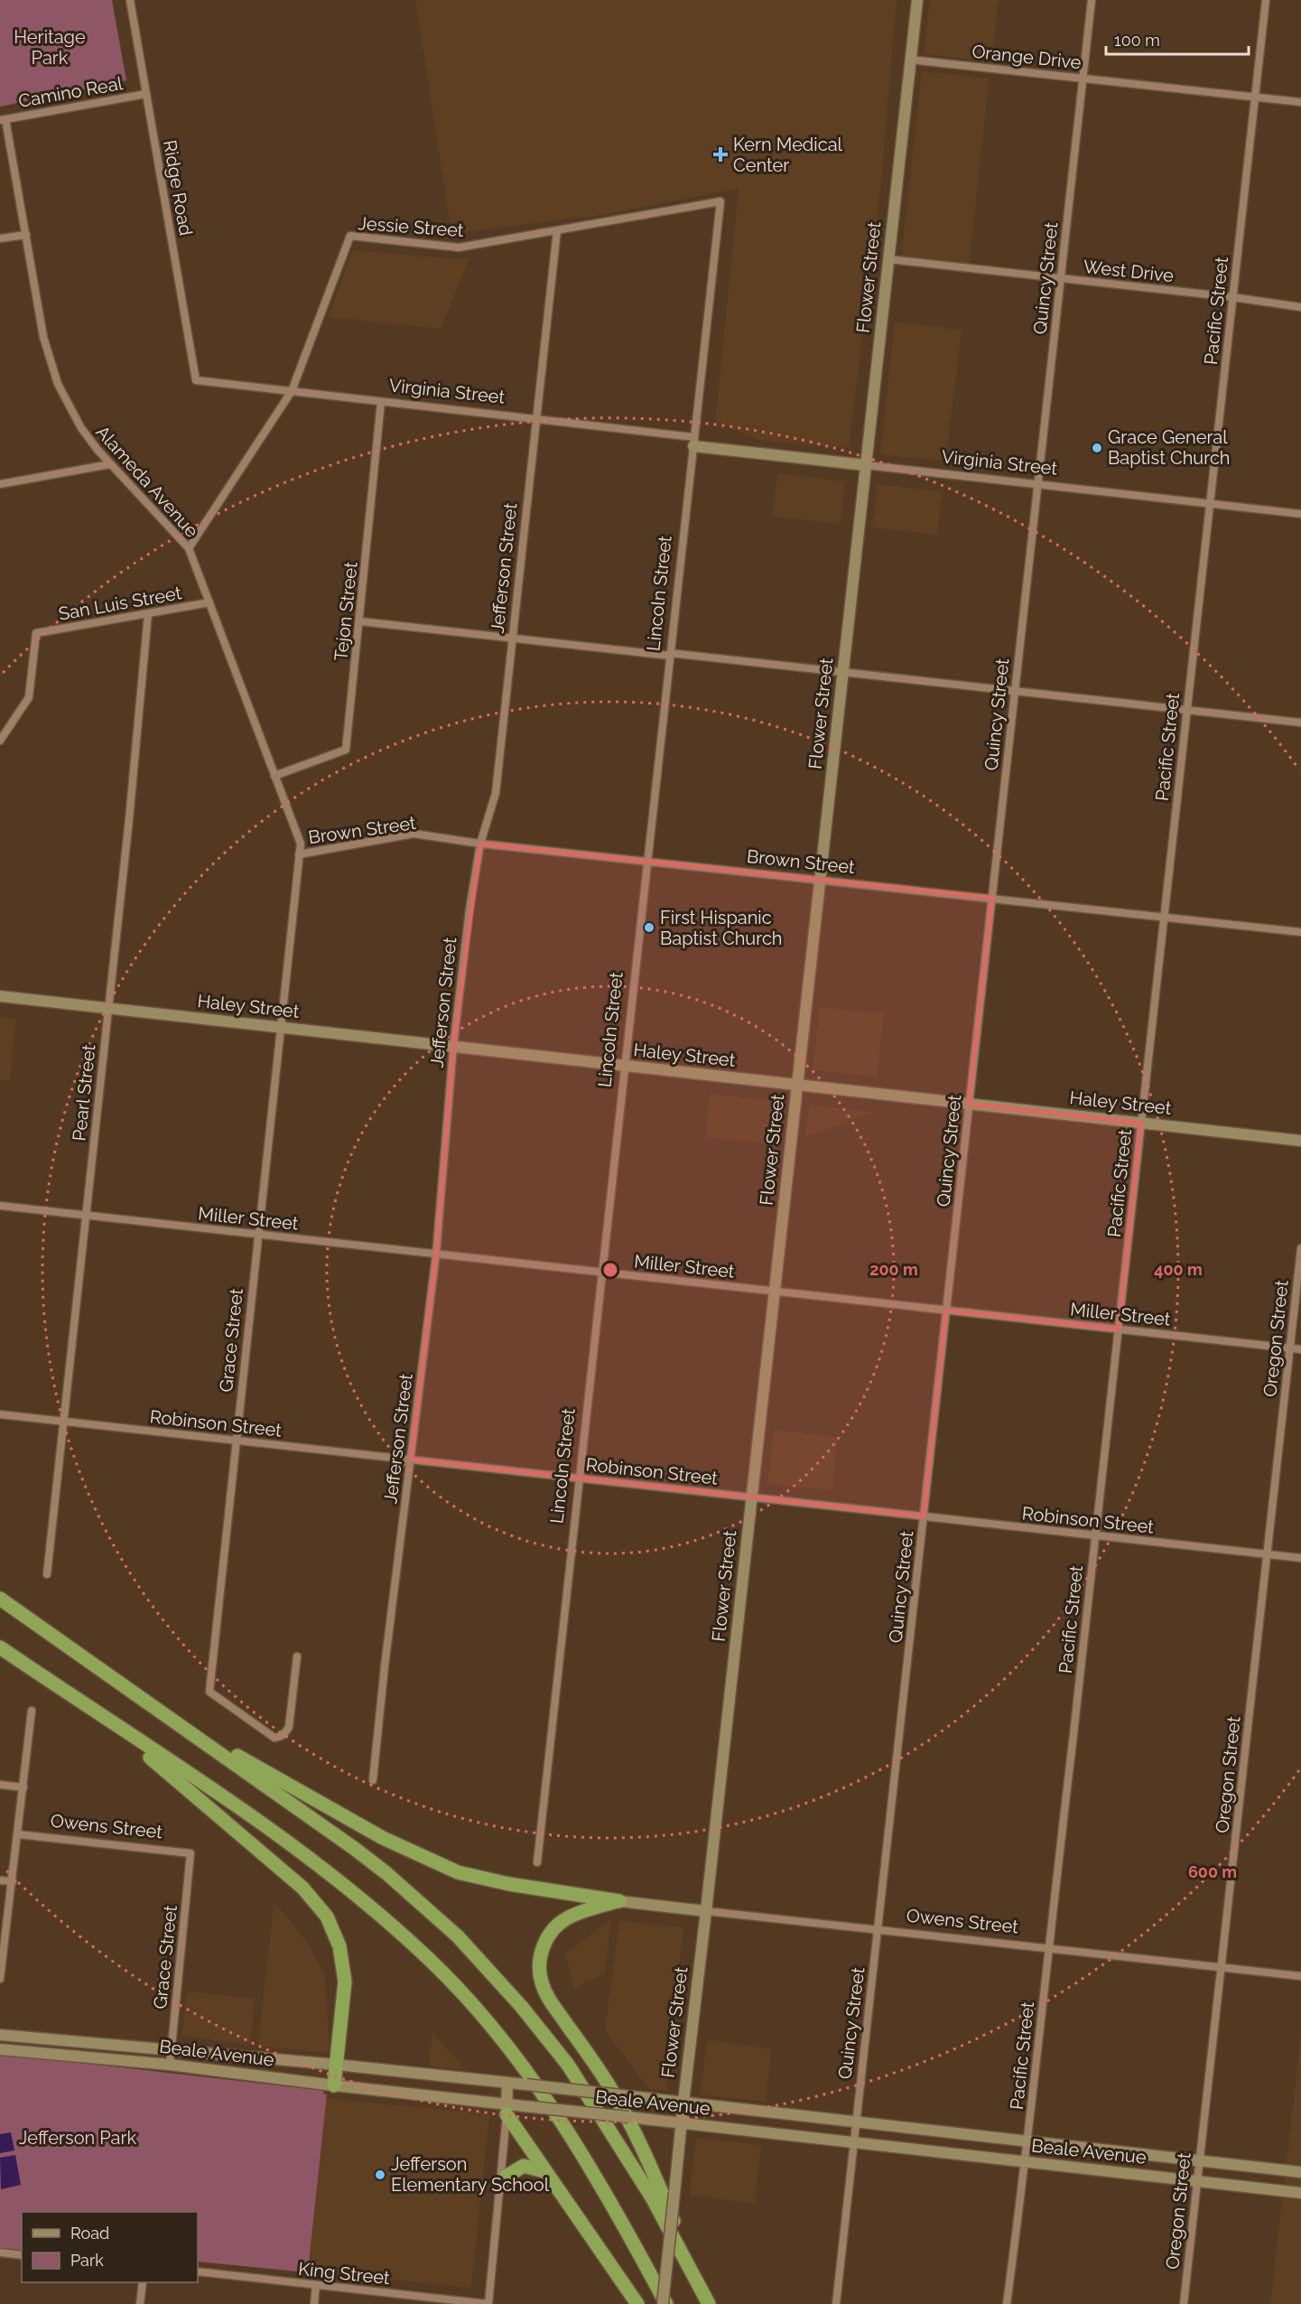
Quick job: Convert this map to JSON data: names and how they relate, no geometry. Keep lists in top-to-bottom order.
{
  "streets": {
    "main road": [
      "Flower Street",
      "Virginia Street",
      "Haley Street",
      "Owens Street",
      "Beale Avenue"
    ],
    "street": [
      "Orange Drive",
      "Camino Real",
      "Ridge Road",
      "Jessie Street",
      "West Drive",
      "Quincy Street",
      "Pacific Street",
      "Alameda Avenue",
      "Jefferson Street",
      "Lincoln Street",
      "San Luis Street",
      "Tejon Street",
      "Brown Street",
      "Pearl Street",
      "Miller Street",
      "Oregon Street",
      "Grace Street",
      "Robinson Street",
      "King Street"
    ]
  },
  "crossings": [
    ["Orange Drive", "Flower Street"],
    ["Orange Drive", "Quincy Street"],
    ["Orange Drive", "Pacific Street"],
    ["Camino Real", "Ridge Road"],
    ["Camino Real", "Alameda Avenue"],
    ["Ridge Road", "Virginia Street"],
    ["Jessie Street", "Virginia Street"],
    ["Jessie Street", "Alameda Avenue"],
    ["Jessie Street", "Jefferson Street"],
    ["Jessie Street", "Lincoln Street"],
    ["West Drive", "Flower Street"],
    ["West Drive", "Quincy Street"],
    ["West Drive", "Pacific Street"],
    ["Flower Street", "Virginia Street"],
    ["Flower Street", "Brown Street"],
    ["Flower Street", "Haley Street"],
    ["Flower Street", "Miller Street"],
    ["Flower Street", "Robinson Street"],
    ["Flower Street", "Owens Street"],
    ["Flower Street", "Beale Avenue"],
    ["Quincy Street", "Virginia Street"],
    ["Quincy Street", "Brown Street"],
    ["Quincy Street", "Haley Street"],
    ["Quincy Street", "Miller Street"],
    ["Quincy Street", "Robinson Street"],
    ["Quincy Street", "Owens Street"],
    ["Quincy Street", "Beale Avenue"],
    ["Pacific Street", "Virginia Street"],
    ["Pacific Street", "Brown Street"],
    ["Pacific Street", "Haley Street"],
    ["Pacific Street", "Miller Street"],
    ["Pacific Street", "Robinson Street"],
    ["Pacific Street", "Owens Street"],
    ["Pacific Street", "Beale Avenue"],
    ["Virginia Street", "Jefferson Street"],
    ["Virginia Street", "Lincoln Street"],
    ["Virginia Street", "Tejon Street"],
    ["Alameda Avenue", "San Luis Street"],
    ["Alameda Avenue", "Tejon Street"],
    ["Alameda Avenue", "Brown Street"],
    ["Alameda Avenue", "Grace Street"],
    ["Jefferson Street", "Brown Street"],
    ["Jefferson Street", "Haley Street"],
    ["Jefferson Street", "Miller Street"],
    ["Jefferson Street", "Robinson Street"],
    ["Lincoln Street", "Brown Street"],
    ["Lincoln Street", "Haley Street"],
    ["Lincoln Street", "Miller Street"],
    ["Lincoln Street", "Robinson Street"],
    ["San Luis Street", "Pearl Street"],
    ["Brown Street", "Grace Street"],
    ["Haley Street", "Pearl Street"],
    ["Haley Street", "Grace Street"],
    ["Pearl Street", "Miller Street"],
    ["Pearl Street", "Robinson Street"],
    ["Miller Street", "Oregon Street"],
    ["Miller Street", "Grace Street"],
    ["Oregon Street", "Robinson Street"],
    ["Oregon Street", "Owens Street"],
    ["Oregon Street", "Beale Avenue"],
    ["Grace Street", "Robinson Street"],
    ["Grace Street", "Owens Street"],
    ["Grace Street", "Beale Avenue"]
  ],
  "parks": ["Heritage Park", "Jefferson Park"],
  "places": {
    "health": ["Kern Medical Center"],
    "other": ["Grace General Baptist Church", "First Hispanic Baptist Church", "Jefferson Elementary School"]
  },
  "legend": ["Road", "Park"],
  "scale_bar": "100 m",
  "rings": ["200 m", "400 m", "600 m"]
}
